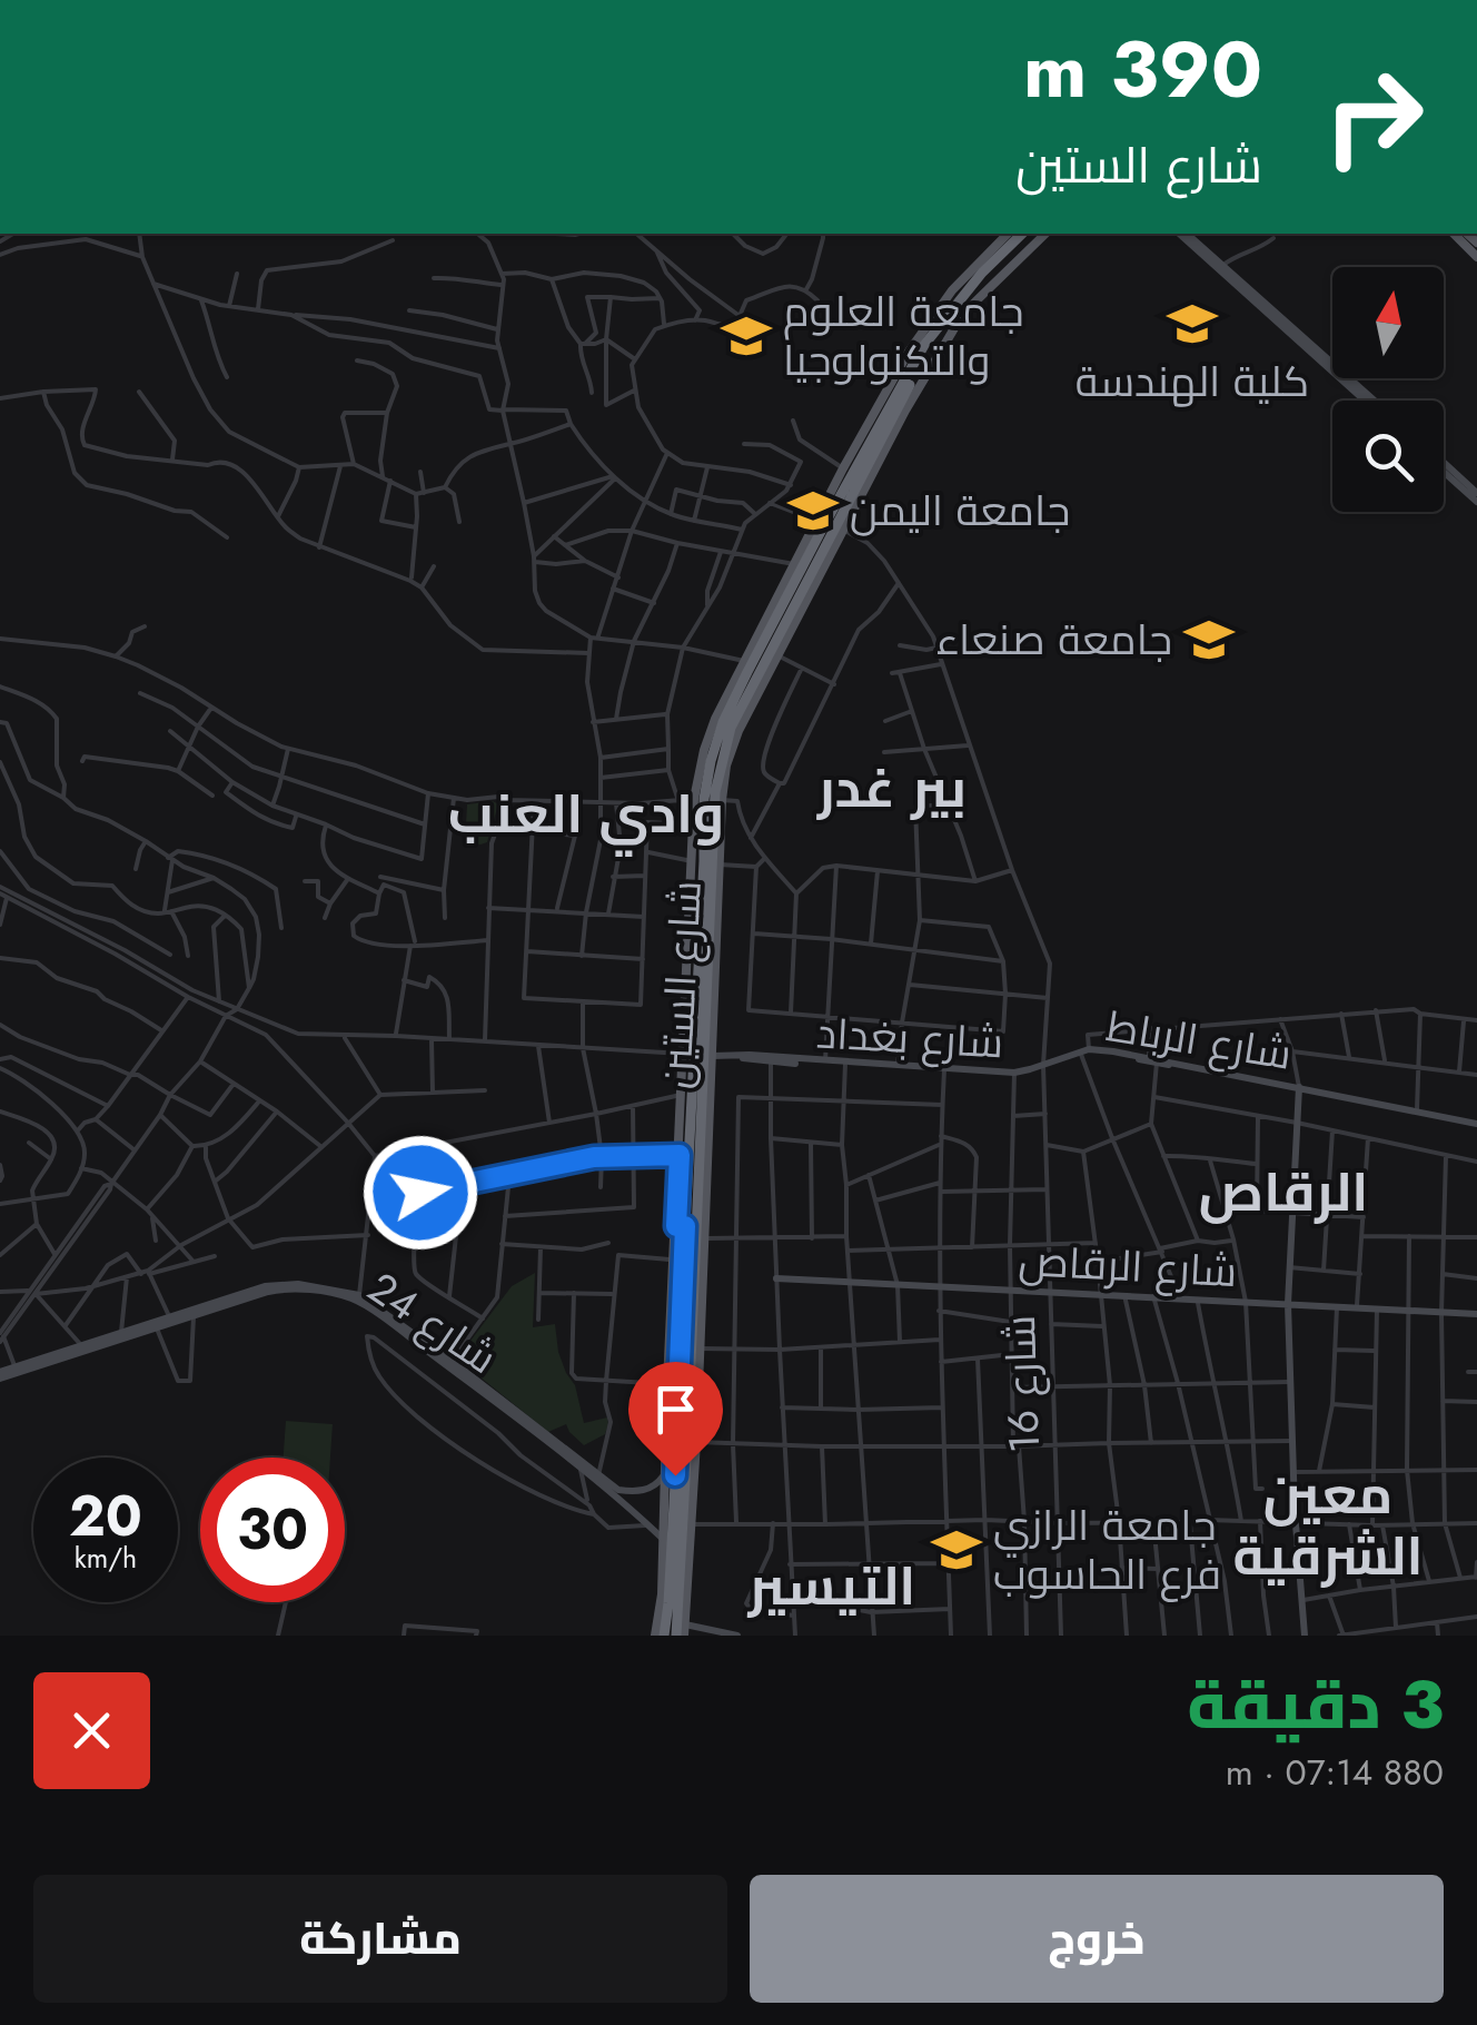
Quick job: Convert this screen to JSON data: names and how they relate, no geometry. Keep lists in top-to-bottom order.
{
  "streets": {
    "highway": ["شارع الستين"],
    "street": [
      "شارع بغداد",
      "شارع الرباط",
      "شارع الرقاص",
      "شارع 24",
      "شارع 16"
    ]
  },
  "crossings": [
    ["شارع الستين", "شارع 24"],
    ["شارع الستين", "شارع 16"],
    ["شارع بغداد", "شارع الرباط"],
    ["شارع بغداد", "شارع 16"],
    ["شارع الرقاص", "شارع 16"]
  ],
  "districts": [
    "بير غدر",
    "وادي العنب",
    "الرقاص",
    "معين الشرقية",
    "التيسير"
  ],
  "places": {
    "school or university": [
      "كلية الهندسة",
      "جامعة العلوم والتكنولوجيا",
      "جامعة اليمن",
      "جامعة صنعاء",
      "جامعة الرازي فرع الحاسوب"
    ]
  },
  "north": "top",
  "page": {
    "turn": ["390 m", "شارع الستين"],
    "speed": "20 km/h",
    "limit": "30",
    "heading": ["3 دقيقة", "880 m · 07:14"],
    "buttons": ["خروج", "مشاركة"]
  }
}
